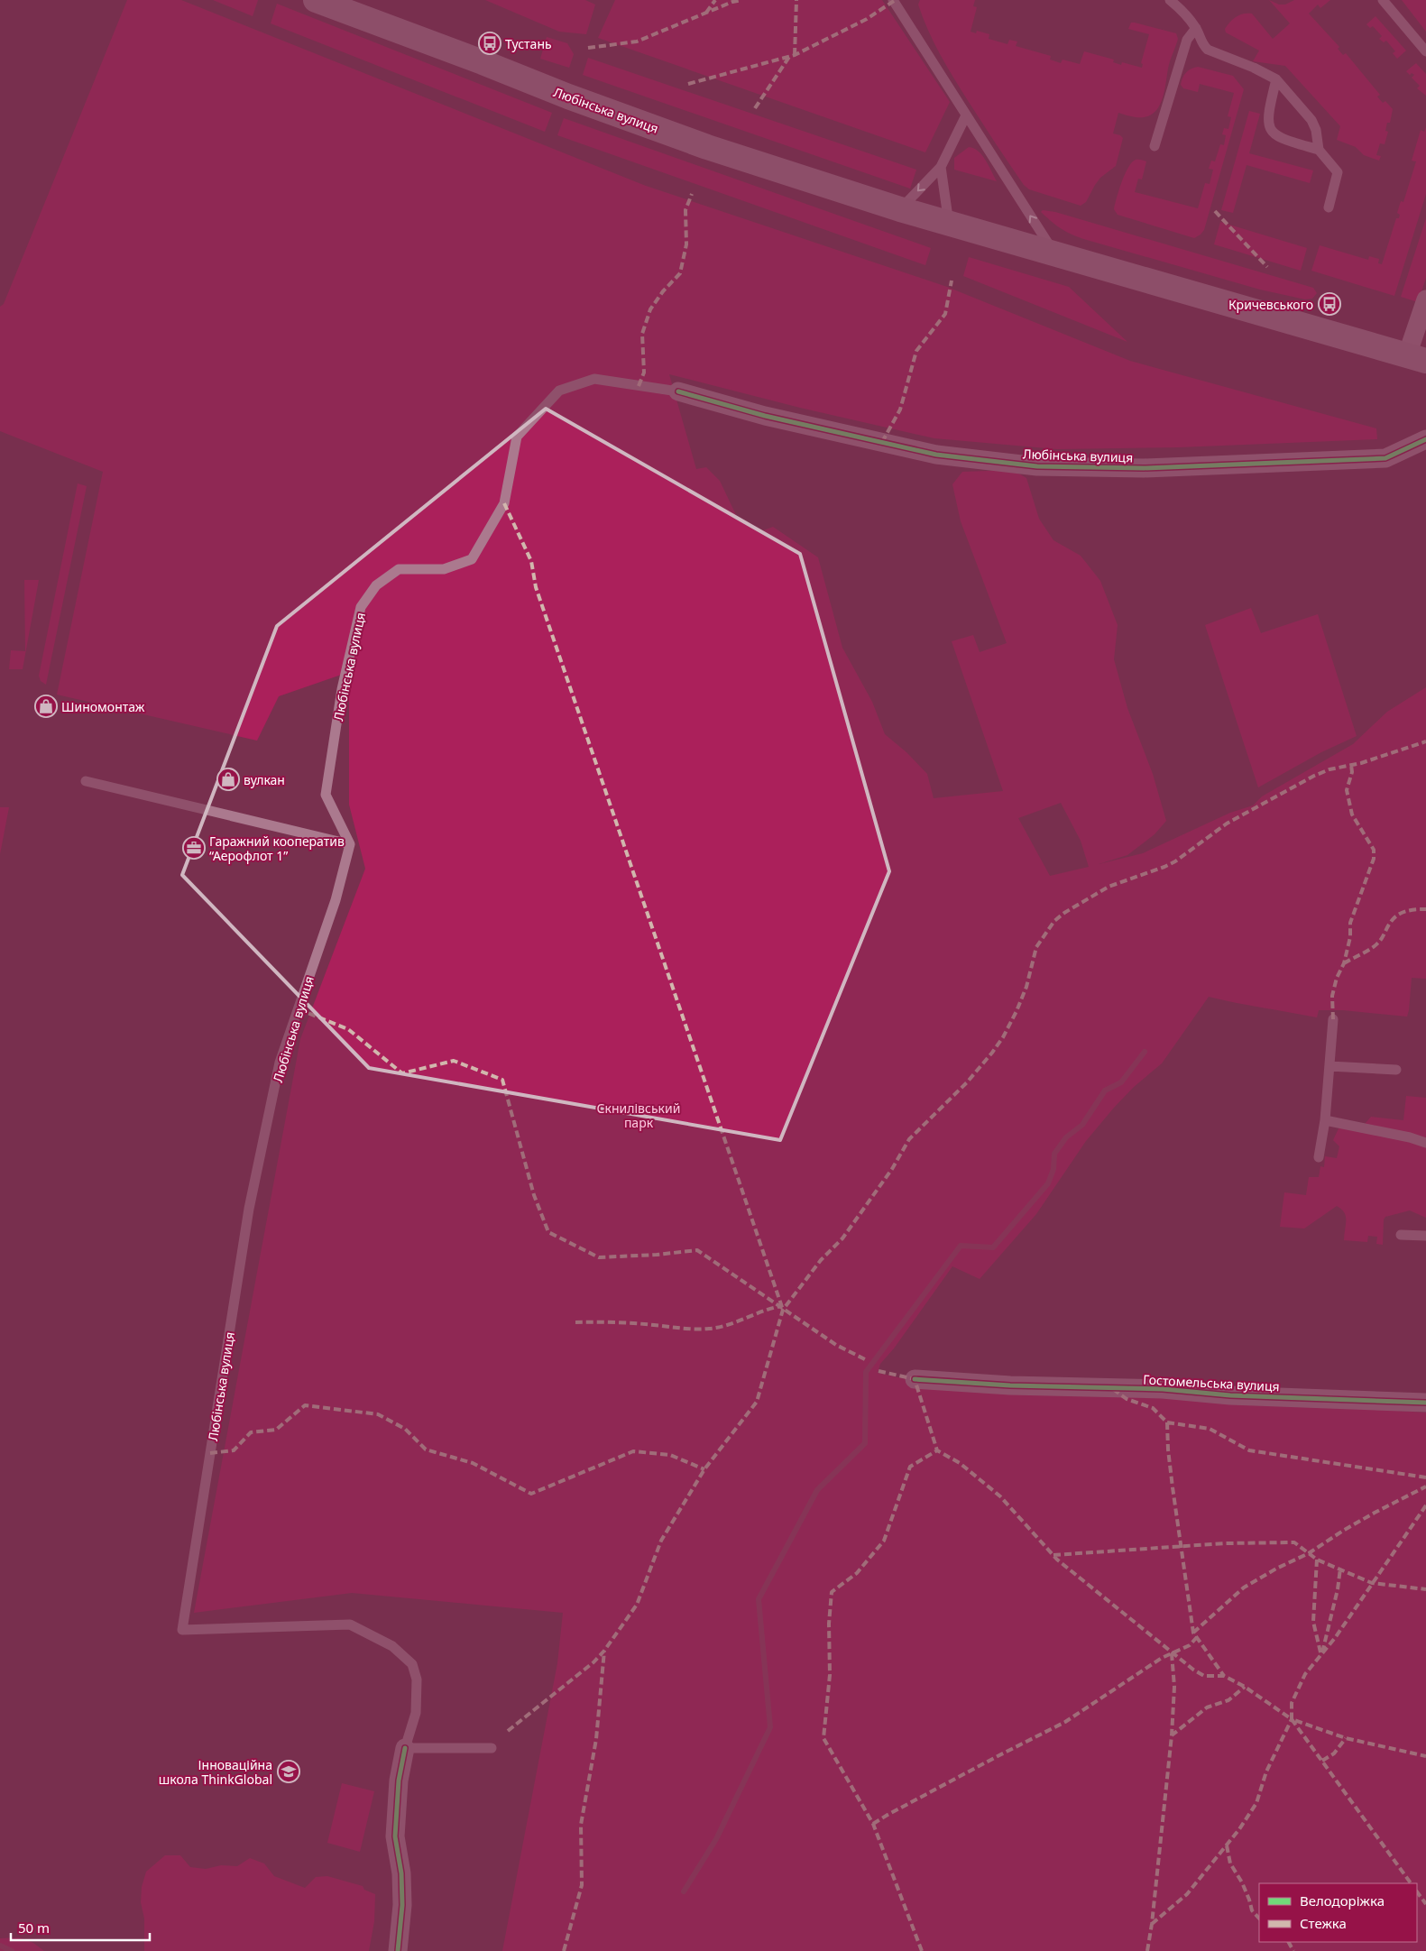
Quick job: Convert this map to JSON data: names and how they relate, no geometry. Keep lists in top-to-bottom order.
{
  "streets": {
    "main road": ["Любінська вулиця"],
    "street": ["Гостомельська вулиця"]
  },
  "parks": ["Скнилівський парк"],
  "places": {
    "bus stop": ["Тустань", "Кричевського"],
    "shop": ["Шиномонтаж", "вулкан"],
    "office": ["Гаражний кооператив “Аерофлот 1”"],
    "school or university": ["Інноваційна школа ThinkGlobal"]
  },
  "legend": ["Велодоріжка", "Стежка"],
  "scale_bar": "50 m"
}
